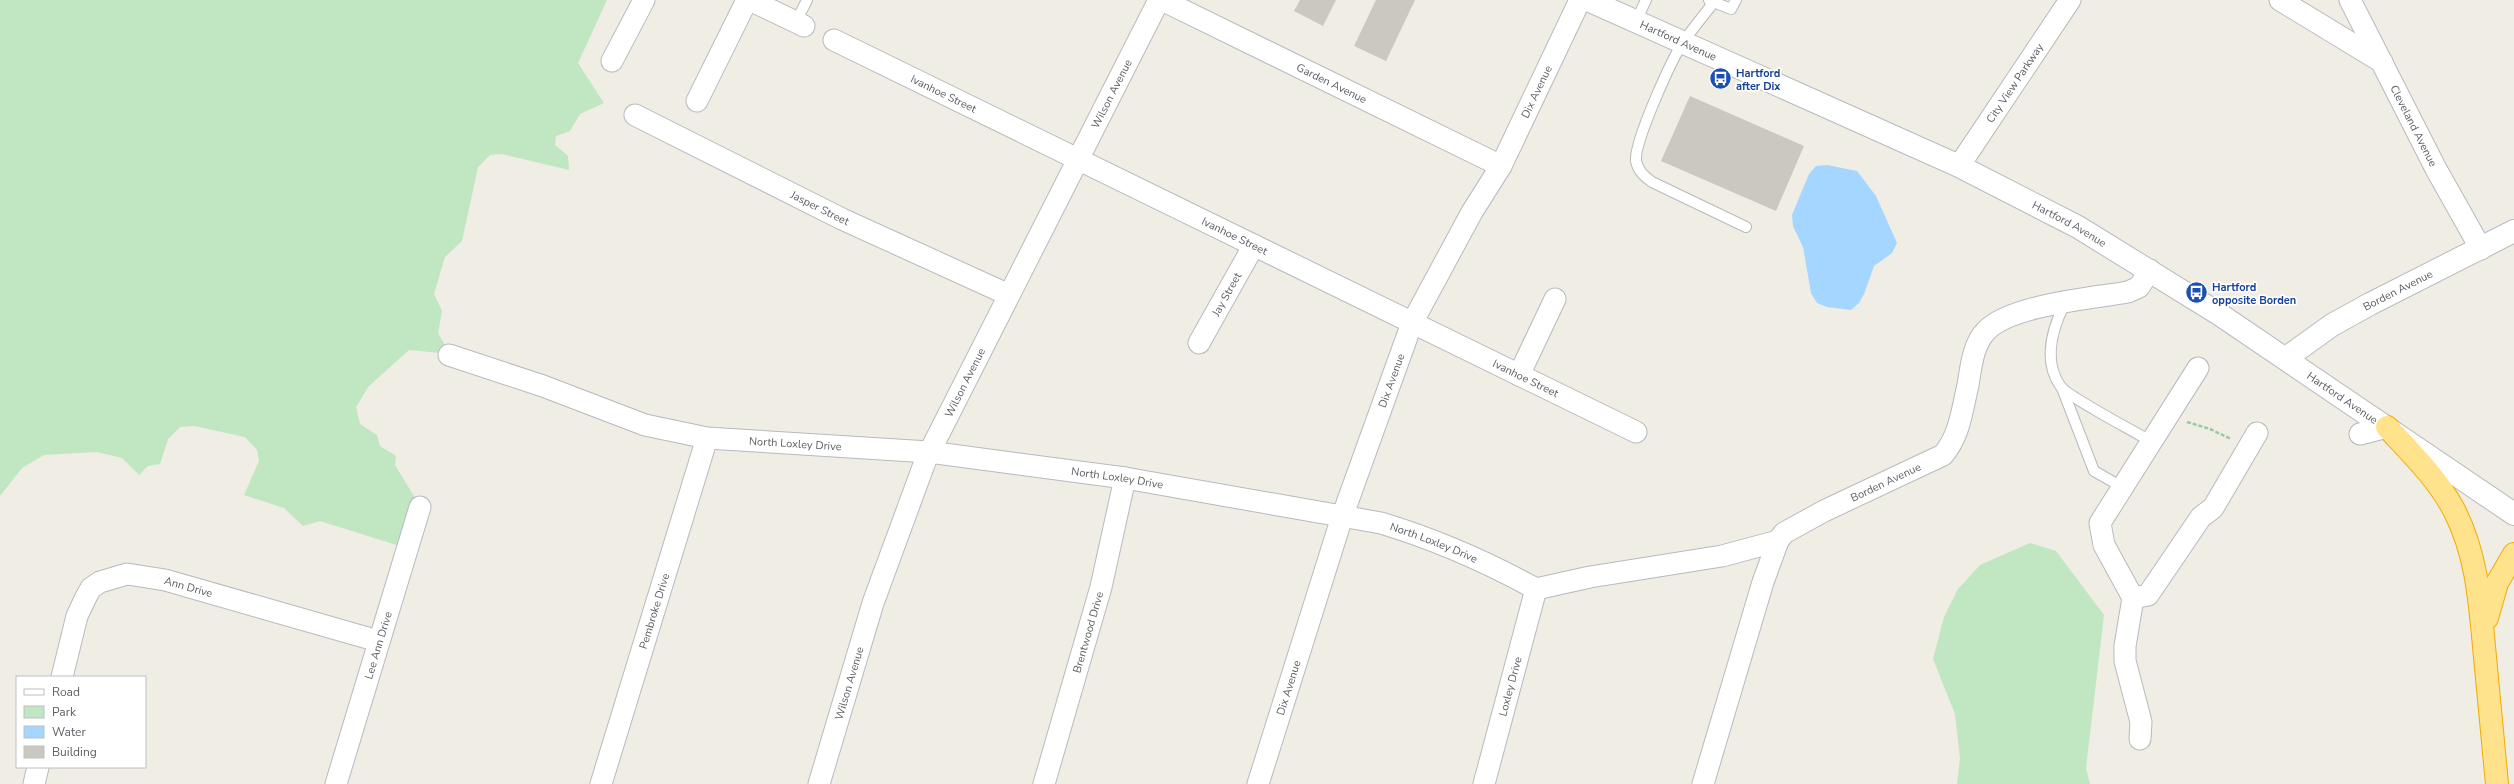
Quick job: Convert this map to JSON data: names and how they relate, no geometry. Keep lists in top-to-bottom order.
{
  "streets": {
    "main road": ["Hartford Avenue", "Borden Avenue"],
    "street": [
      "Garden Avenue",
      "City View Parkway",
      "Dix Avenue",
      "Wilson Avenue",
      "Ivanhoe Street",
      "Cleveland Avenue",
      "Jasper Street",
      "Jay Street",
      "North Loxley Drive",
      "Ann Drive",
      "Pembroke Drive",
      "Brentwood Drive",
      "Lee Ann Drive",
      "Loxley Drive"
    ]
  },
  "crossings": [
    ["Hartford Avenue", "City View Parkway"],
    ["Hartford Avenue", "Borden Avenue"],
    ["Garden Avenue", "Dix Avenue"],
    ["Dix Avenue", "Ivanhoe Street"],
    ["Dix Avenue", "North Loxley Drive"],
    ["Wilson Avenue", "Ivanhoe Street"],
    ["Wilson Avenue", "Jasper Street"],
    ["Wilson Avenue", "North Loxley Drive"],
    ["Ivanhoe Street", "Jay Street"],
    ["Cleveland Avenue", "Borden Avenue"],
    ["North Loxley Drive", "Pembroke Drive"],
    ["North Loxley Drive", "Brentwood Drive"],
    ["North Loxley Drive", "Loxley Drive"],
    ["Ann Drive", "Lee Ann Drive"]
  ],
  "places": {
    "bus stop": ["Hartford after Dix", "Hartford opposite Borden"]
  },
  "legend": [
    "Road",
    "Park",
    "Water",
    "Building"
  ]
}
